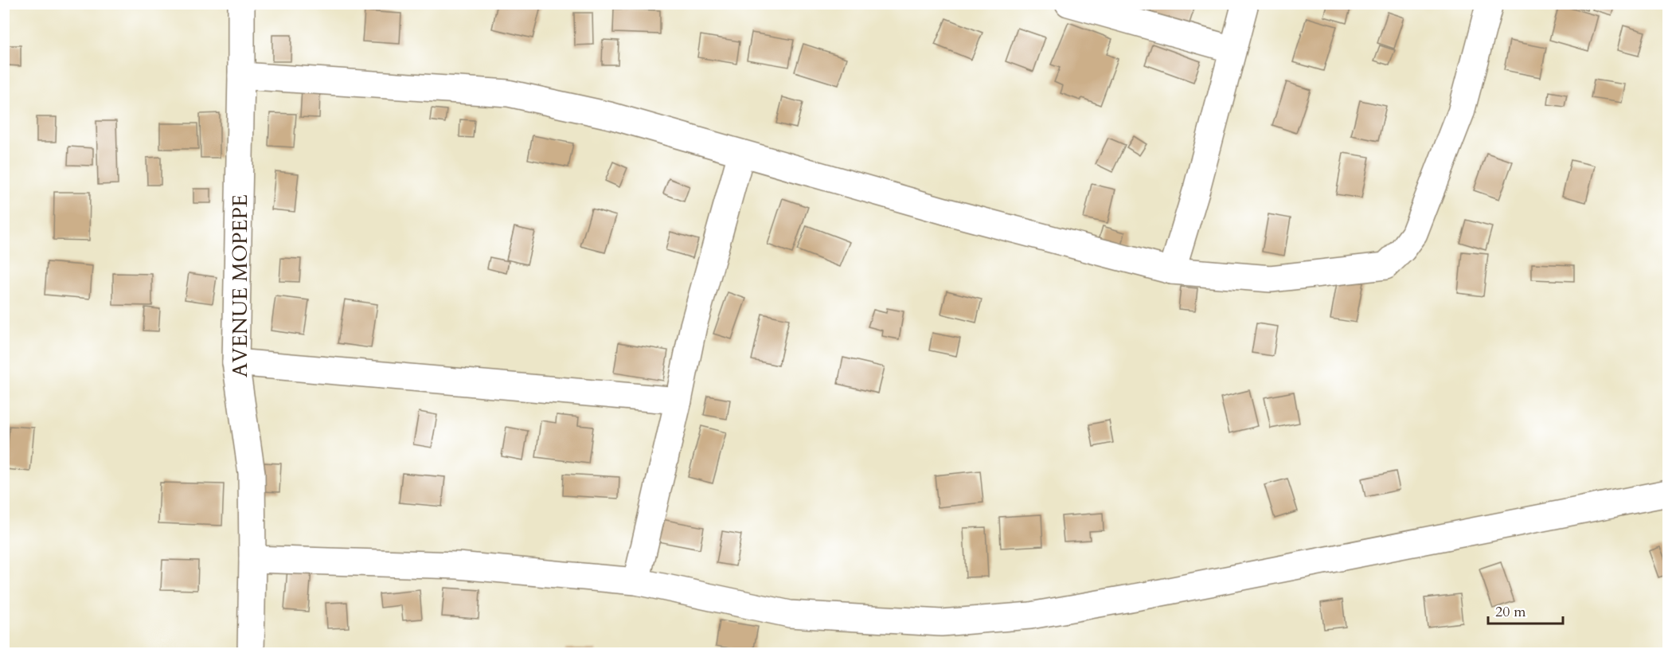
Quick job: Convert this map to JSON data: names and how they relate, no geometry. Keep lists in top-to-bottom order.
{
  "streets": {
    "street": ["AVENUE MOPEPE"]
  },
  "scale_bar": "20 m"
}
